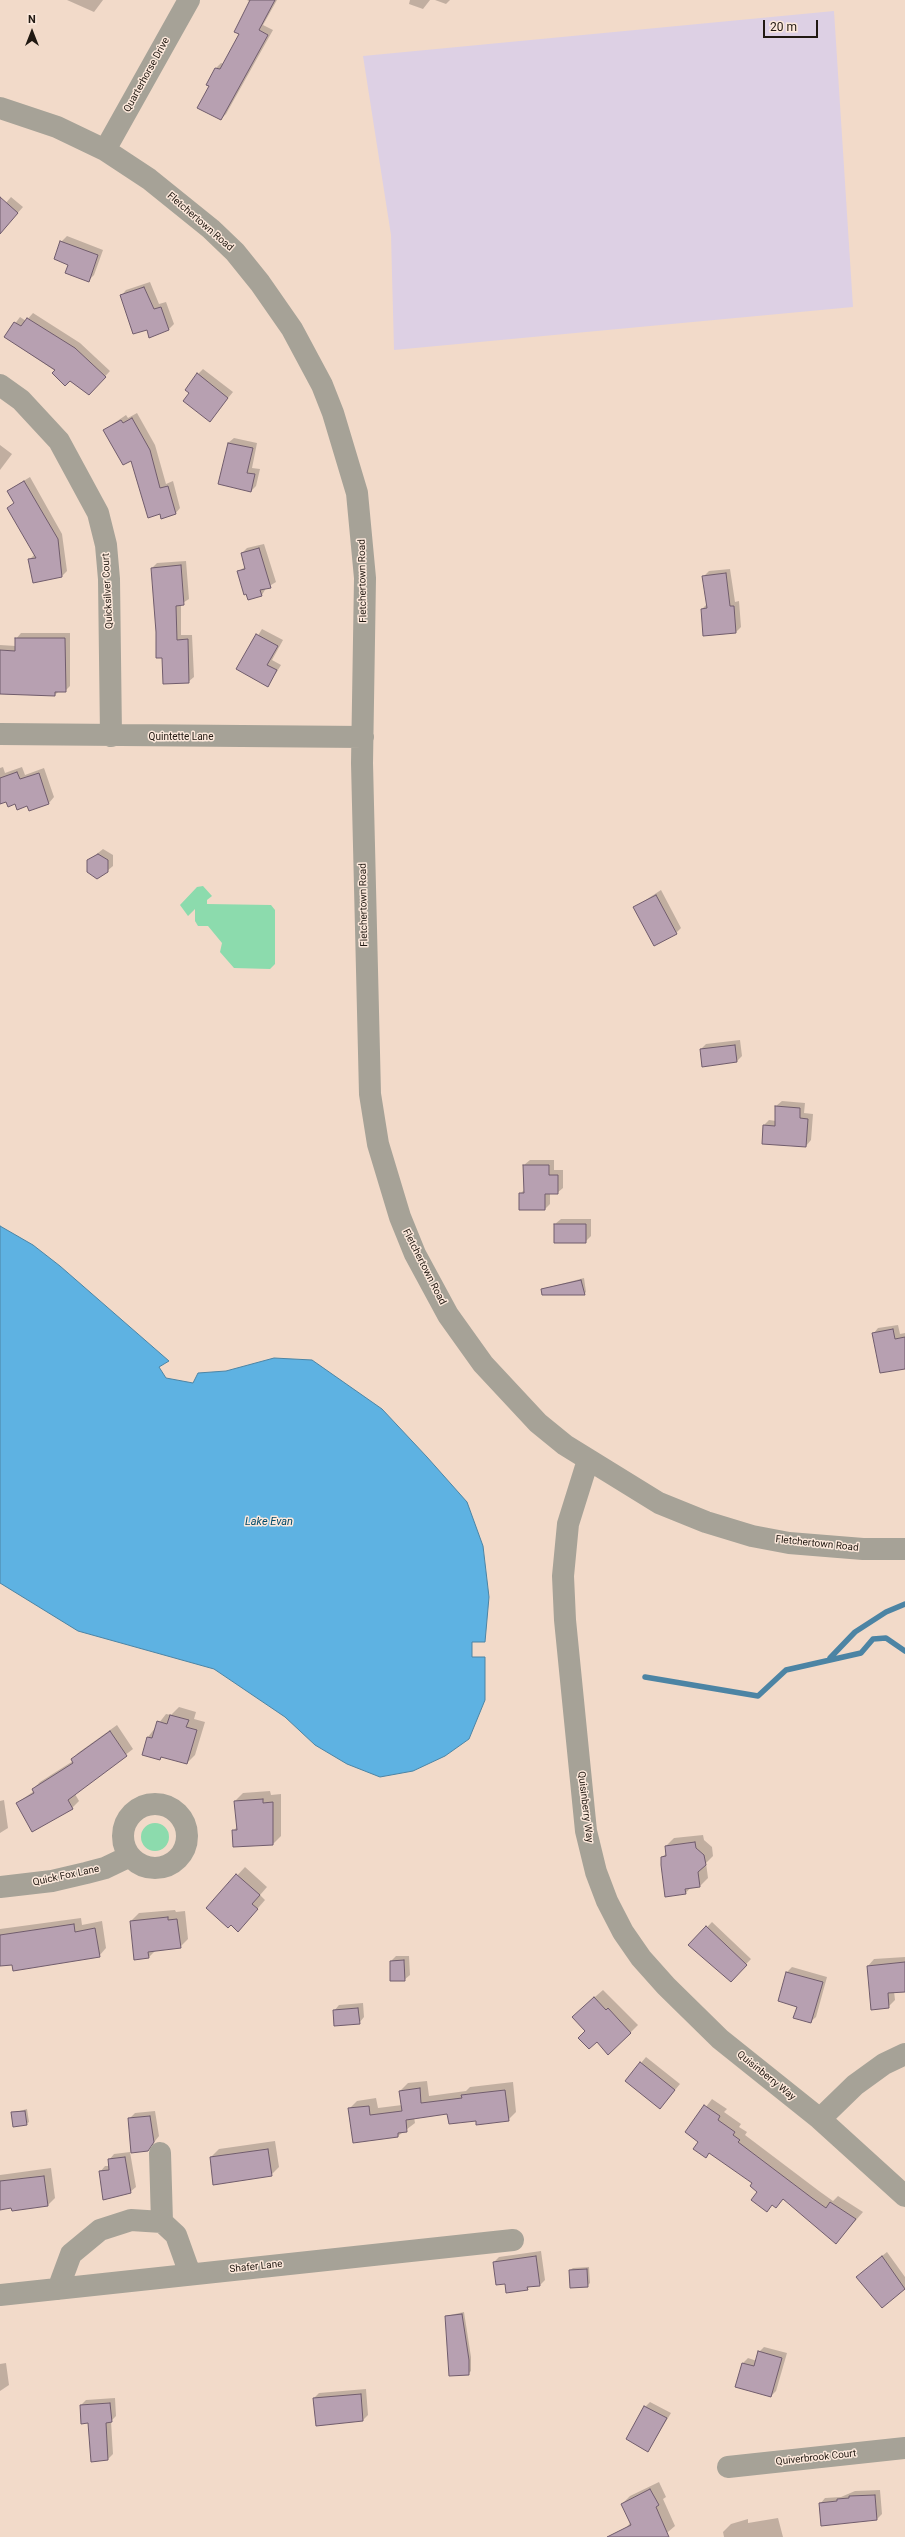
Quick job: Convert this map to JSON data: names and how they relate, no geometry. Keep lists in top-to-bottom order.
{
  "streets": {
    "street": [
      "Quarterhorse Drive",
      "Fletchertown Road",
      "Quicksilver Court",
      "Quintette Lane",
      "Quisinberry Way",
      "Quick Fox Lane",
      "Shafer Lane",
      "Quiverbrook Court"
    ]
  },
  "crossings": [
    ["Quarterhorse Drive", "Fletchertown Road"],
    ["Fletchertown Road", "Quintette Lane"],
    ["Fletchertown Road", "Quisinberry Way"],
    ["Quicksilver Court", "Quintette Lane"]
  ],
  "water": ["Lake Evan"],
  "scale_bar": "20 m",
  "north": "top"
}
